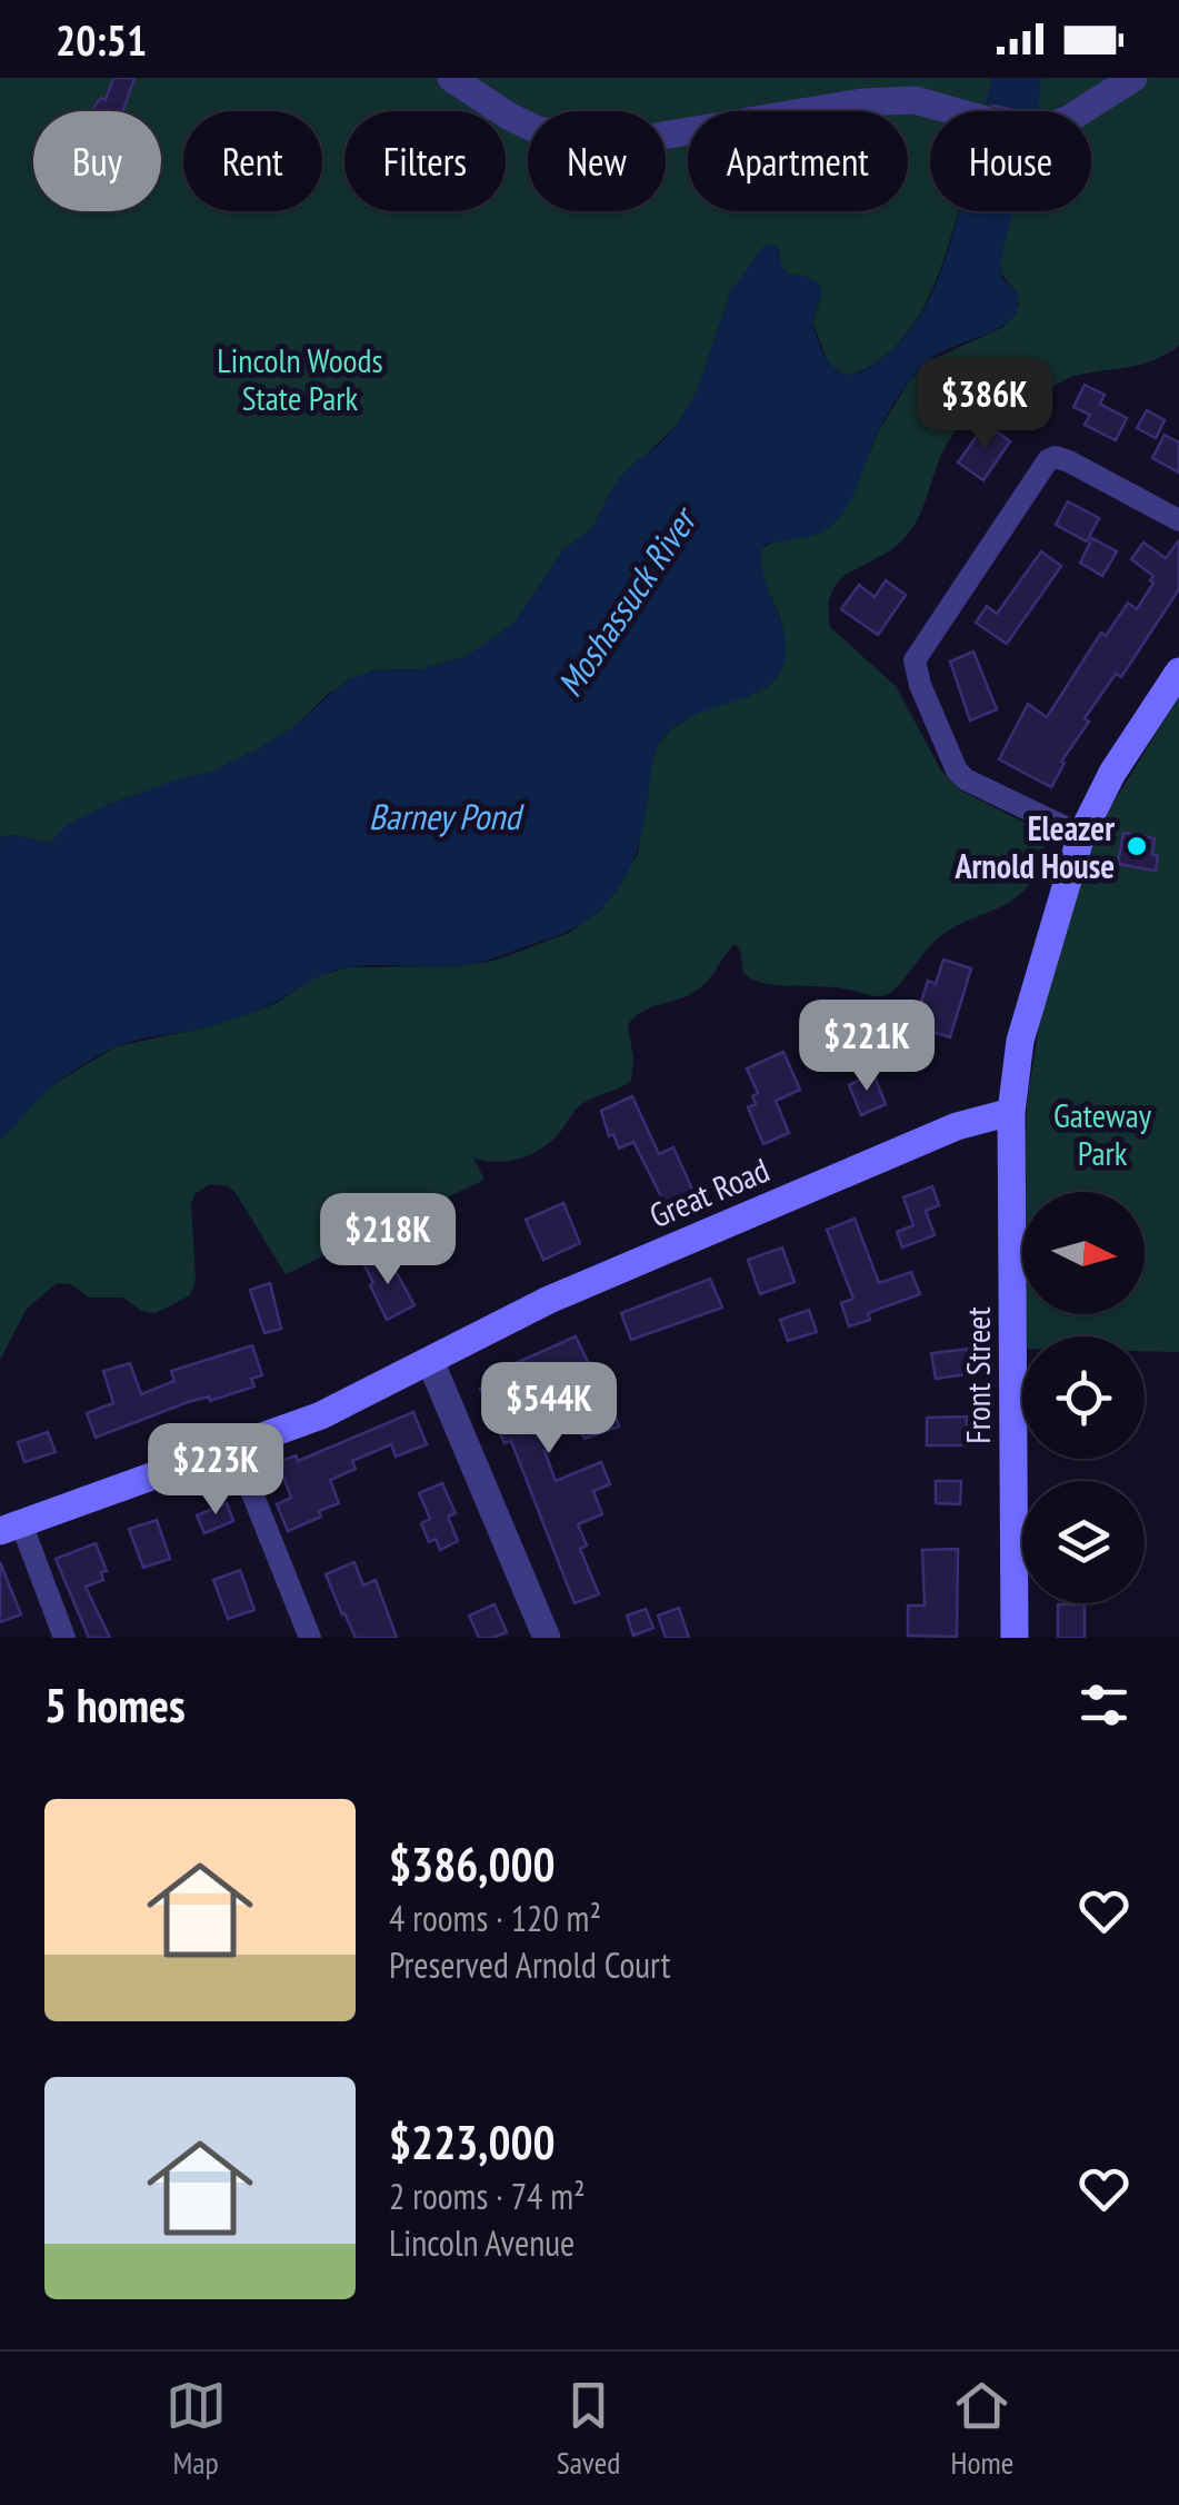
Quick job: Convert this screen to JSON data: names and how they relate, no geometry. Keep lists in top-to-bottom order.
{
  "streets": {
    "main road": ["Great Road", "Front Street"]
  },
  "crossings": [
    ["Great Road", "Front Street"]
  ],
  "water": ["Moshassuck River", "Barney Pond"],
  "parks": ["Lincoln Woods State Park", "Gateway Park"],
  "places": ["Eleazer Arnold House"],
  "north": "right",
  "page": {
    "status": "20:51",
    "chip": [
      "Buy",
      "Rent",
      "Filters",
      "New",
      "Apartment",
      "House"
    ],
    "price": [
      "$386K",
      "$221K",
      "$218K",
      "$544K",
      "$223K"
    ],
    "heading": "5 homes",
    "list": [
      {
        "name": "$386,000",
        "note": "4 rooms · 120 m² · Preserved Arnold Court"
      },
      {
        "name": "$223,000",
        "note": "2 rooms · 74 m² · Lincoln Avenue"
      }
    ],
    "tabs": ["Map", "Saved", "Home"]
  }
}
